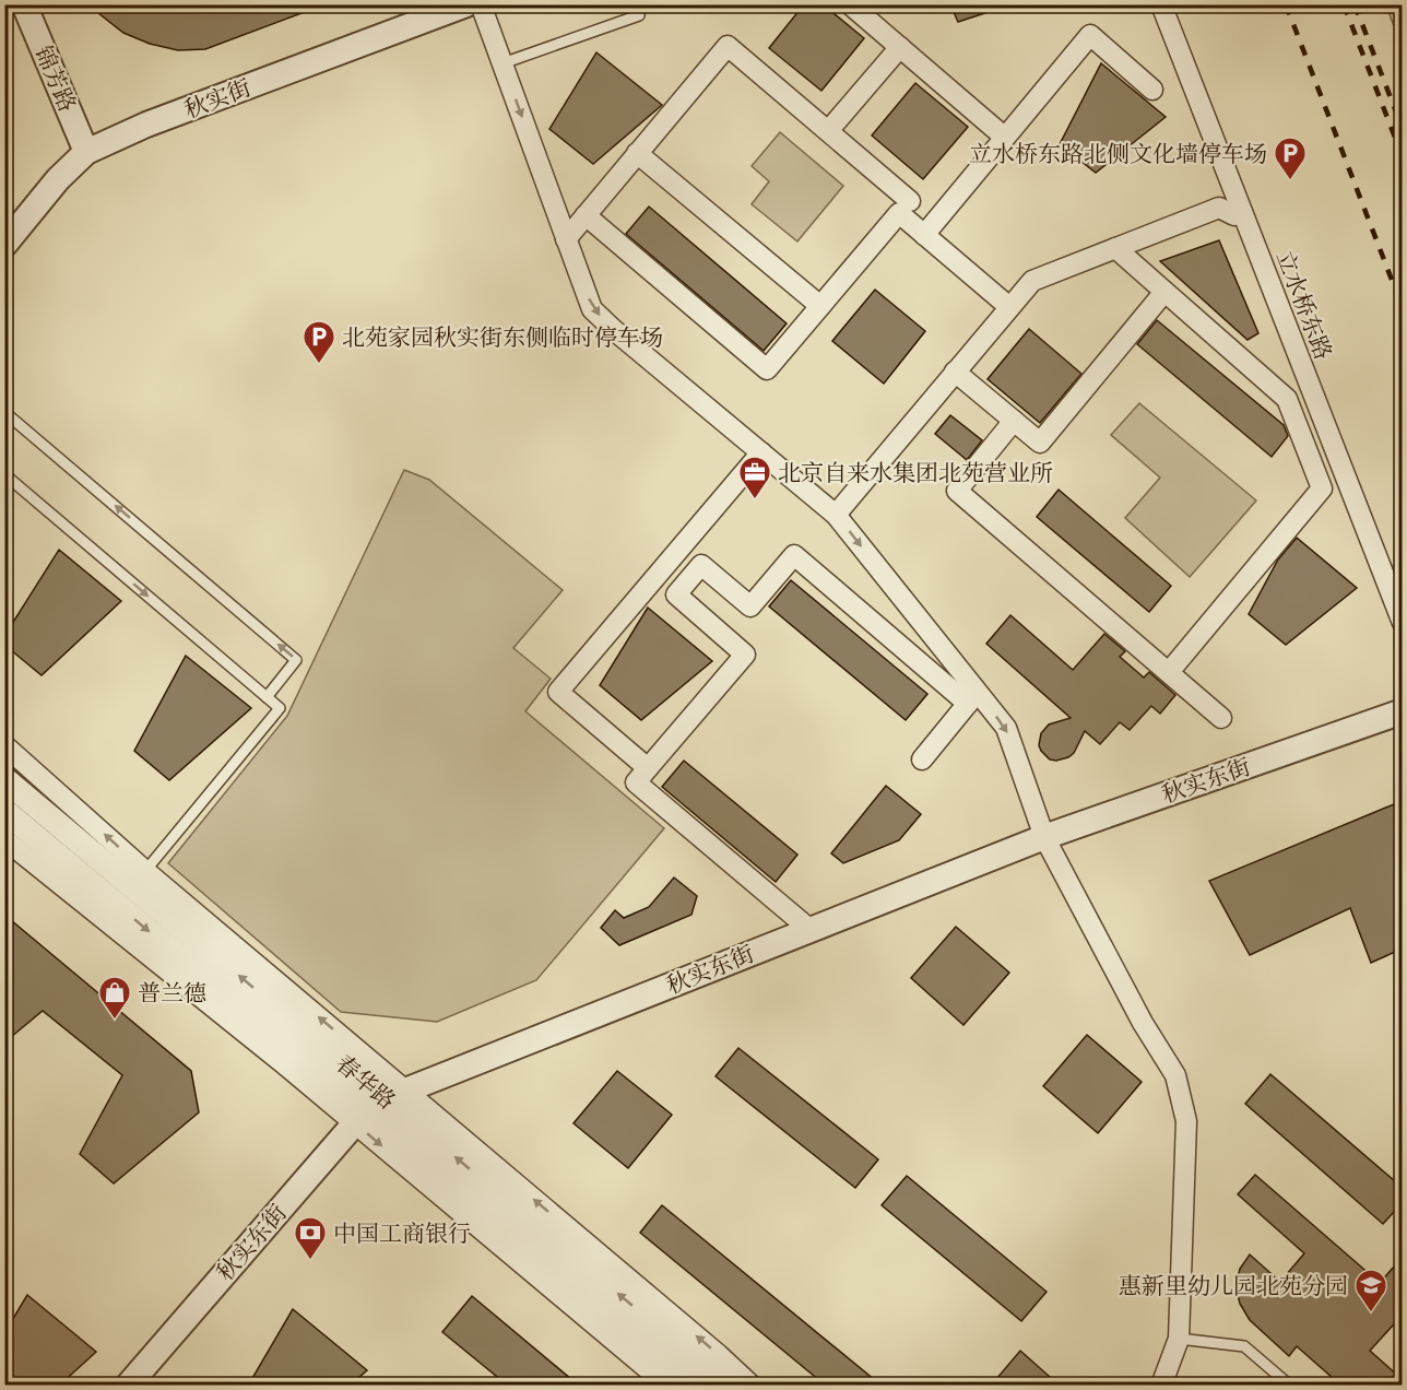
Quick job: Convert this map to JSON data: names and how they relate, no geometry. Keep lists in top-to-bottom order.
{
  "streets": {
    "street": [
      "锦芳路",
      "秋实街",
      "立水桥东路",
      "秋实东街",
      "春华路"
    ]
  },
  "crossings": [
    ["锦芳路", "秋实街"],
    ["秋实东街", "春华路"]
  ],
  "places": {
    "parking": ["立水桥东路北侧文化墙停车场", "北苑家园秋实街东侧临时停车场"],
    "office": ["北京自来水集团北苑营业所"],
    "shop": ["普兰德"],
    "bank": ["中国工商银行"],
    "school or university": ["惠新里幼儿园北苑分园"]
  }
}
